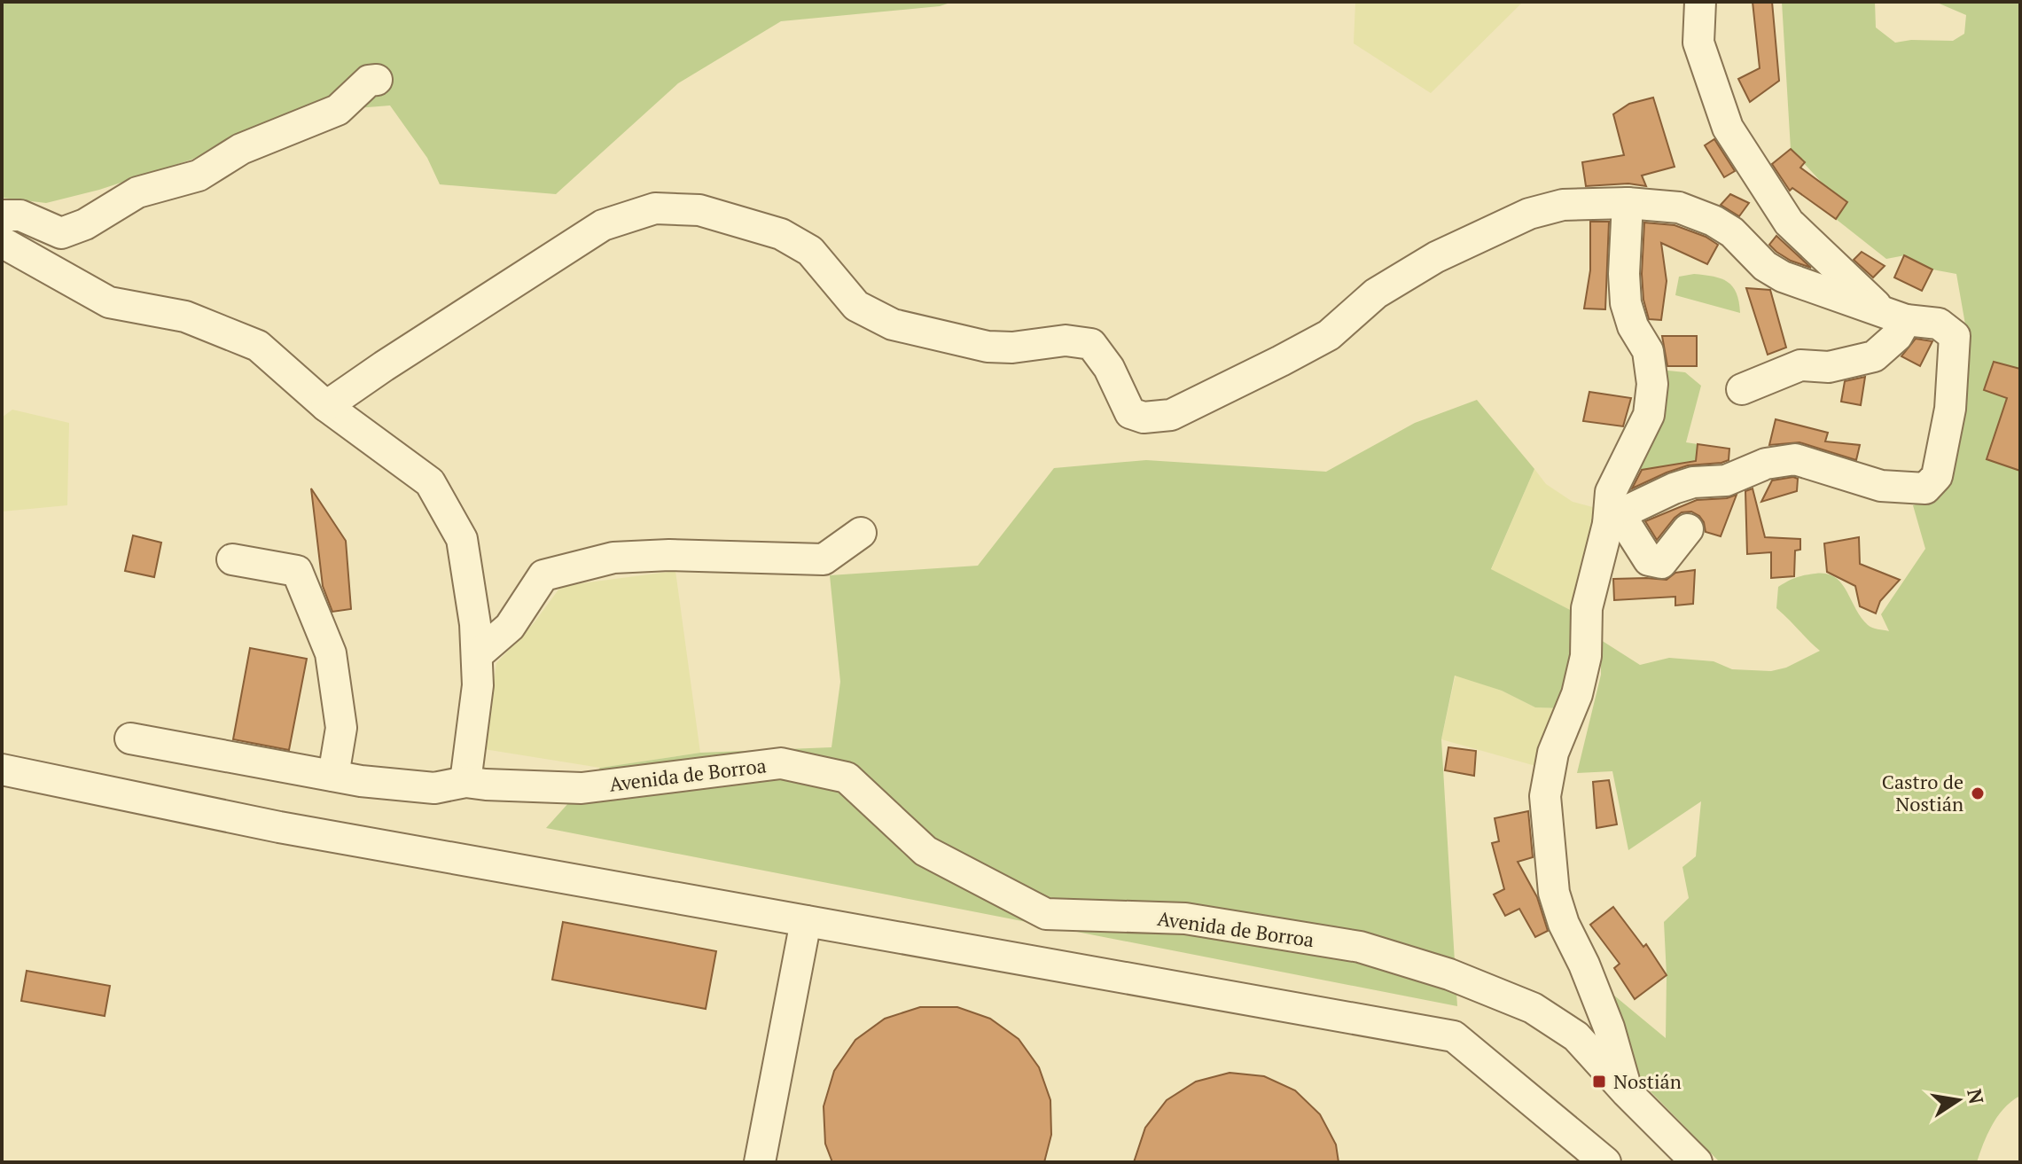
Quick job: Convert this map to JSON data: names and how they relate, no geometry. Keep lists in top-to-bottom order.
{
  "streets": {
    "street": ["Avenida de Borroa"]
  },
  "places": {
    "other": ["Castro de Nostián"],
    "transit": ["Nostián"]
  },
  "north": "right"
}
